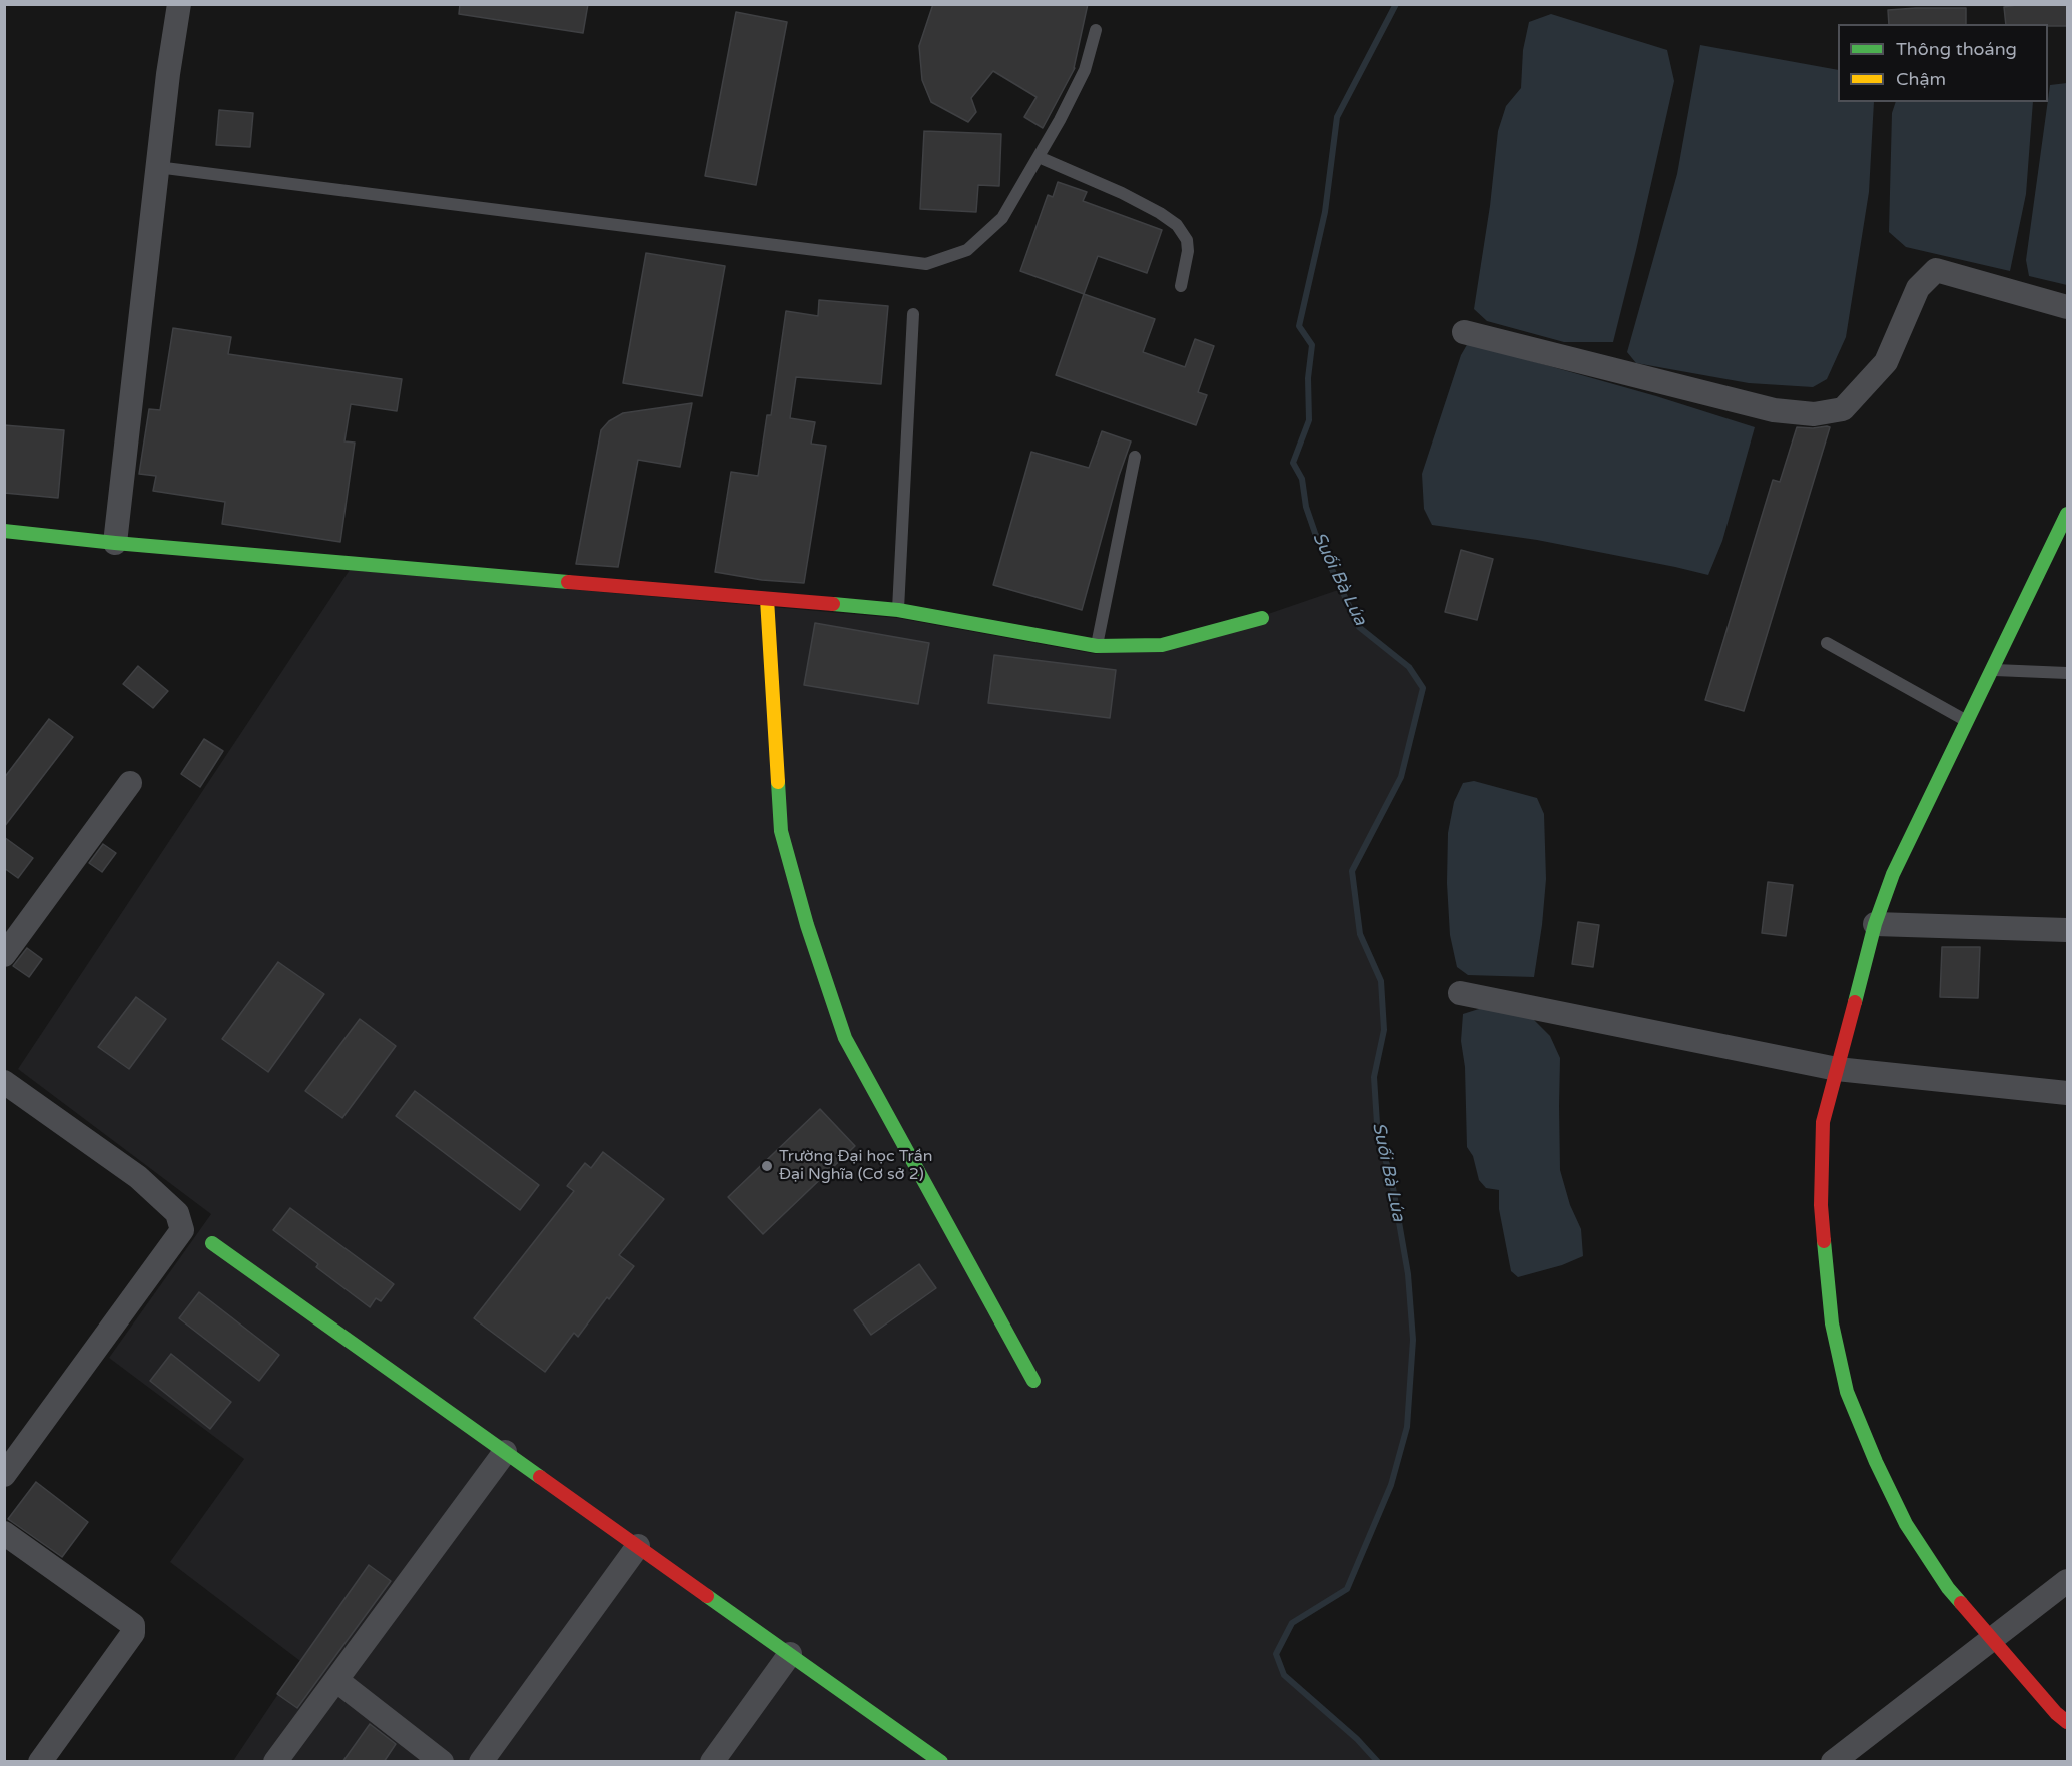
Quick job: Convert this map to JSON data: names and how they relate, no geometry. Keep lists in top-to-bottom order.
{
  "water": ["Suối Bà Lúa"],
  "places": ["Trường Đại học Trần Đại Nghĩa (Cơ sở 2)"],
  "legend": ["Thông thoáng", "Chậm"]
}
